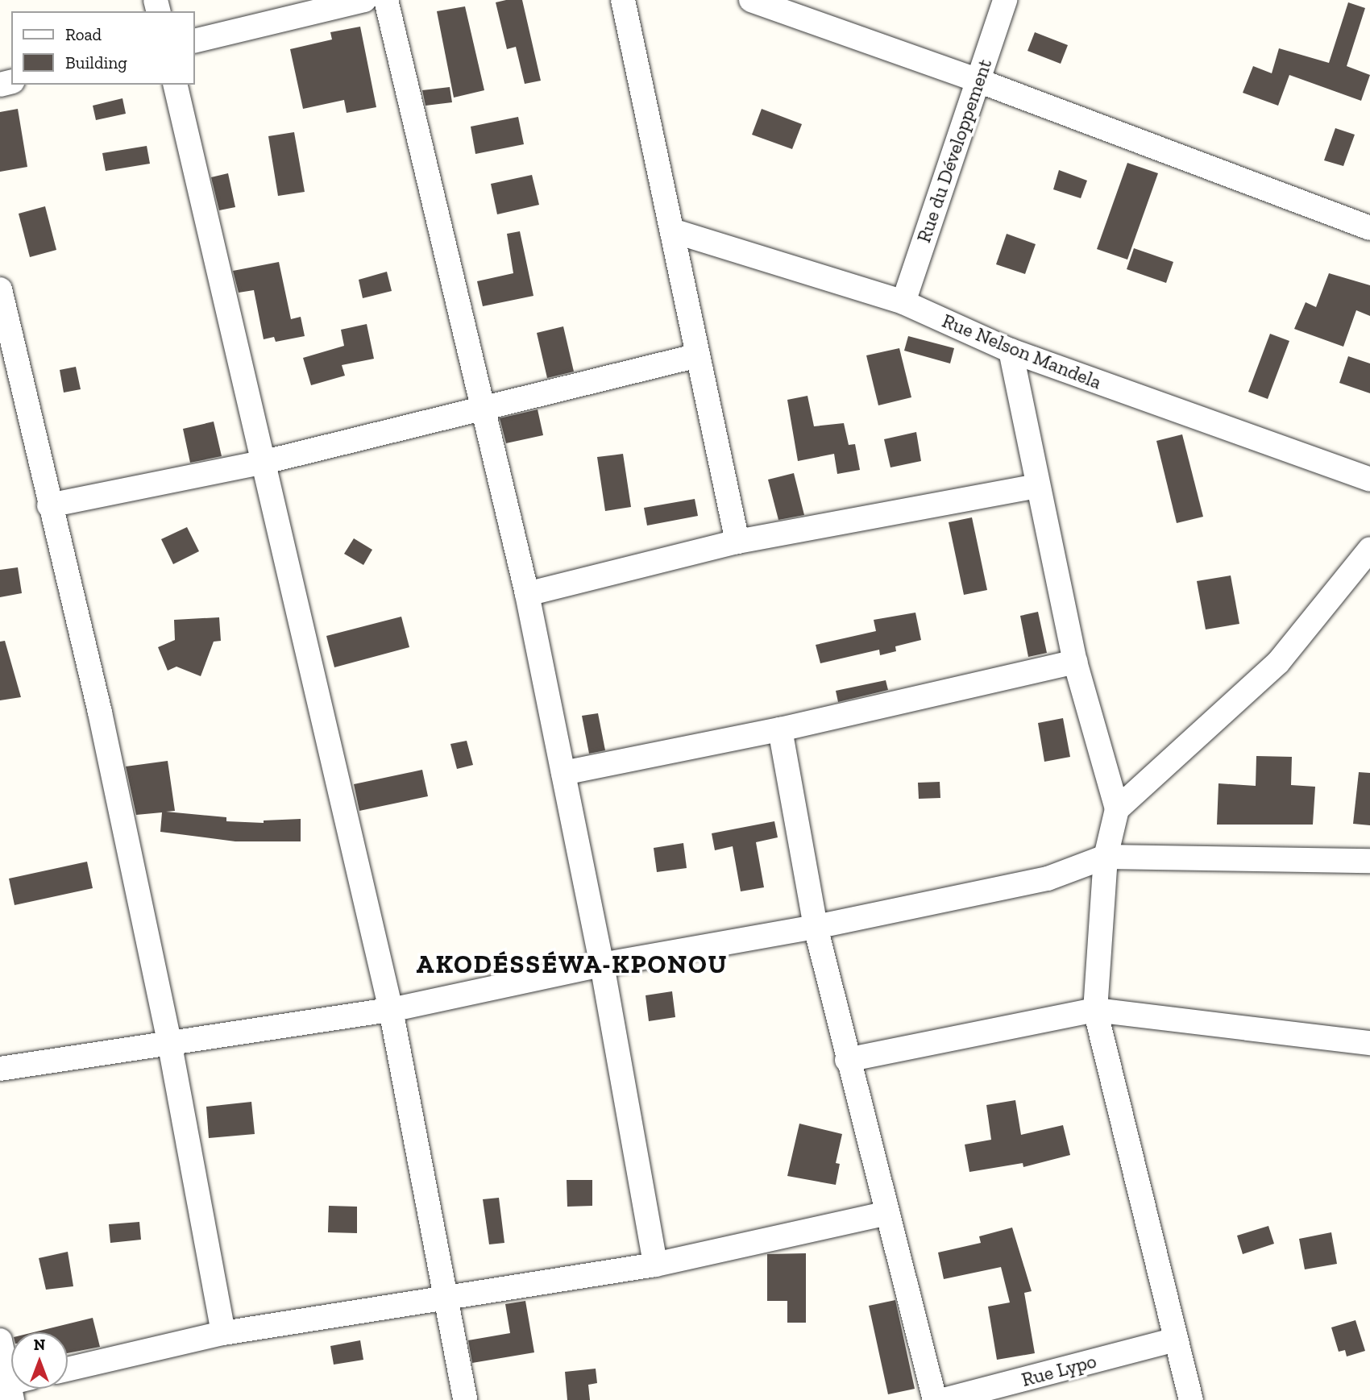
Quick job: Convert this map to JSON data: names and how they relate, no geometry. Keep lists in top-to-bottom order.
{
  "streets": {
    "street": ["Rue du Développement", "Rue Nelson Mandela", "Rue Lypo"]
  },
  "crossings": [
    ["Rue du Développement", "Rue Nelson Mandela"]
  ],
  "districts": ["AKODÉSSÉWA-KPONOU"],
  "legend": ["Road", "Building"],
  "north": "top"
}
